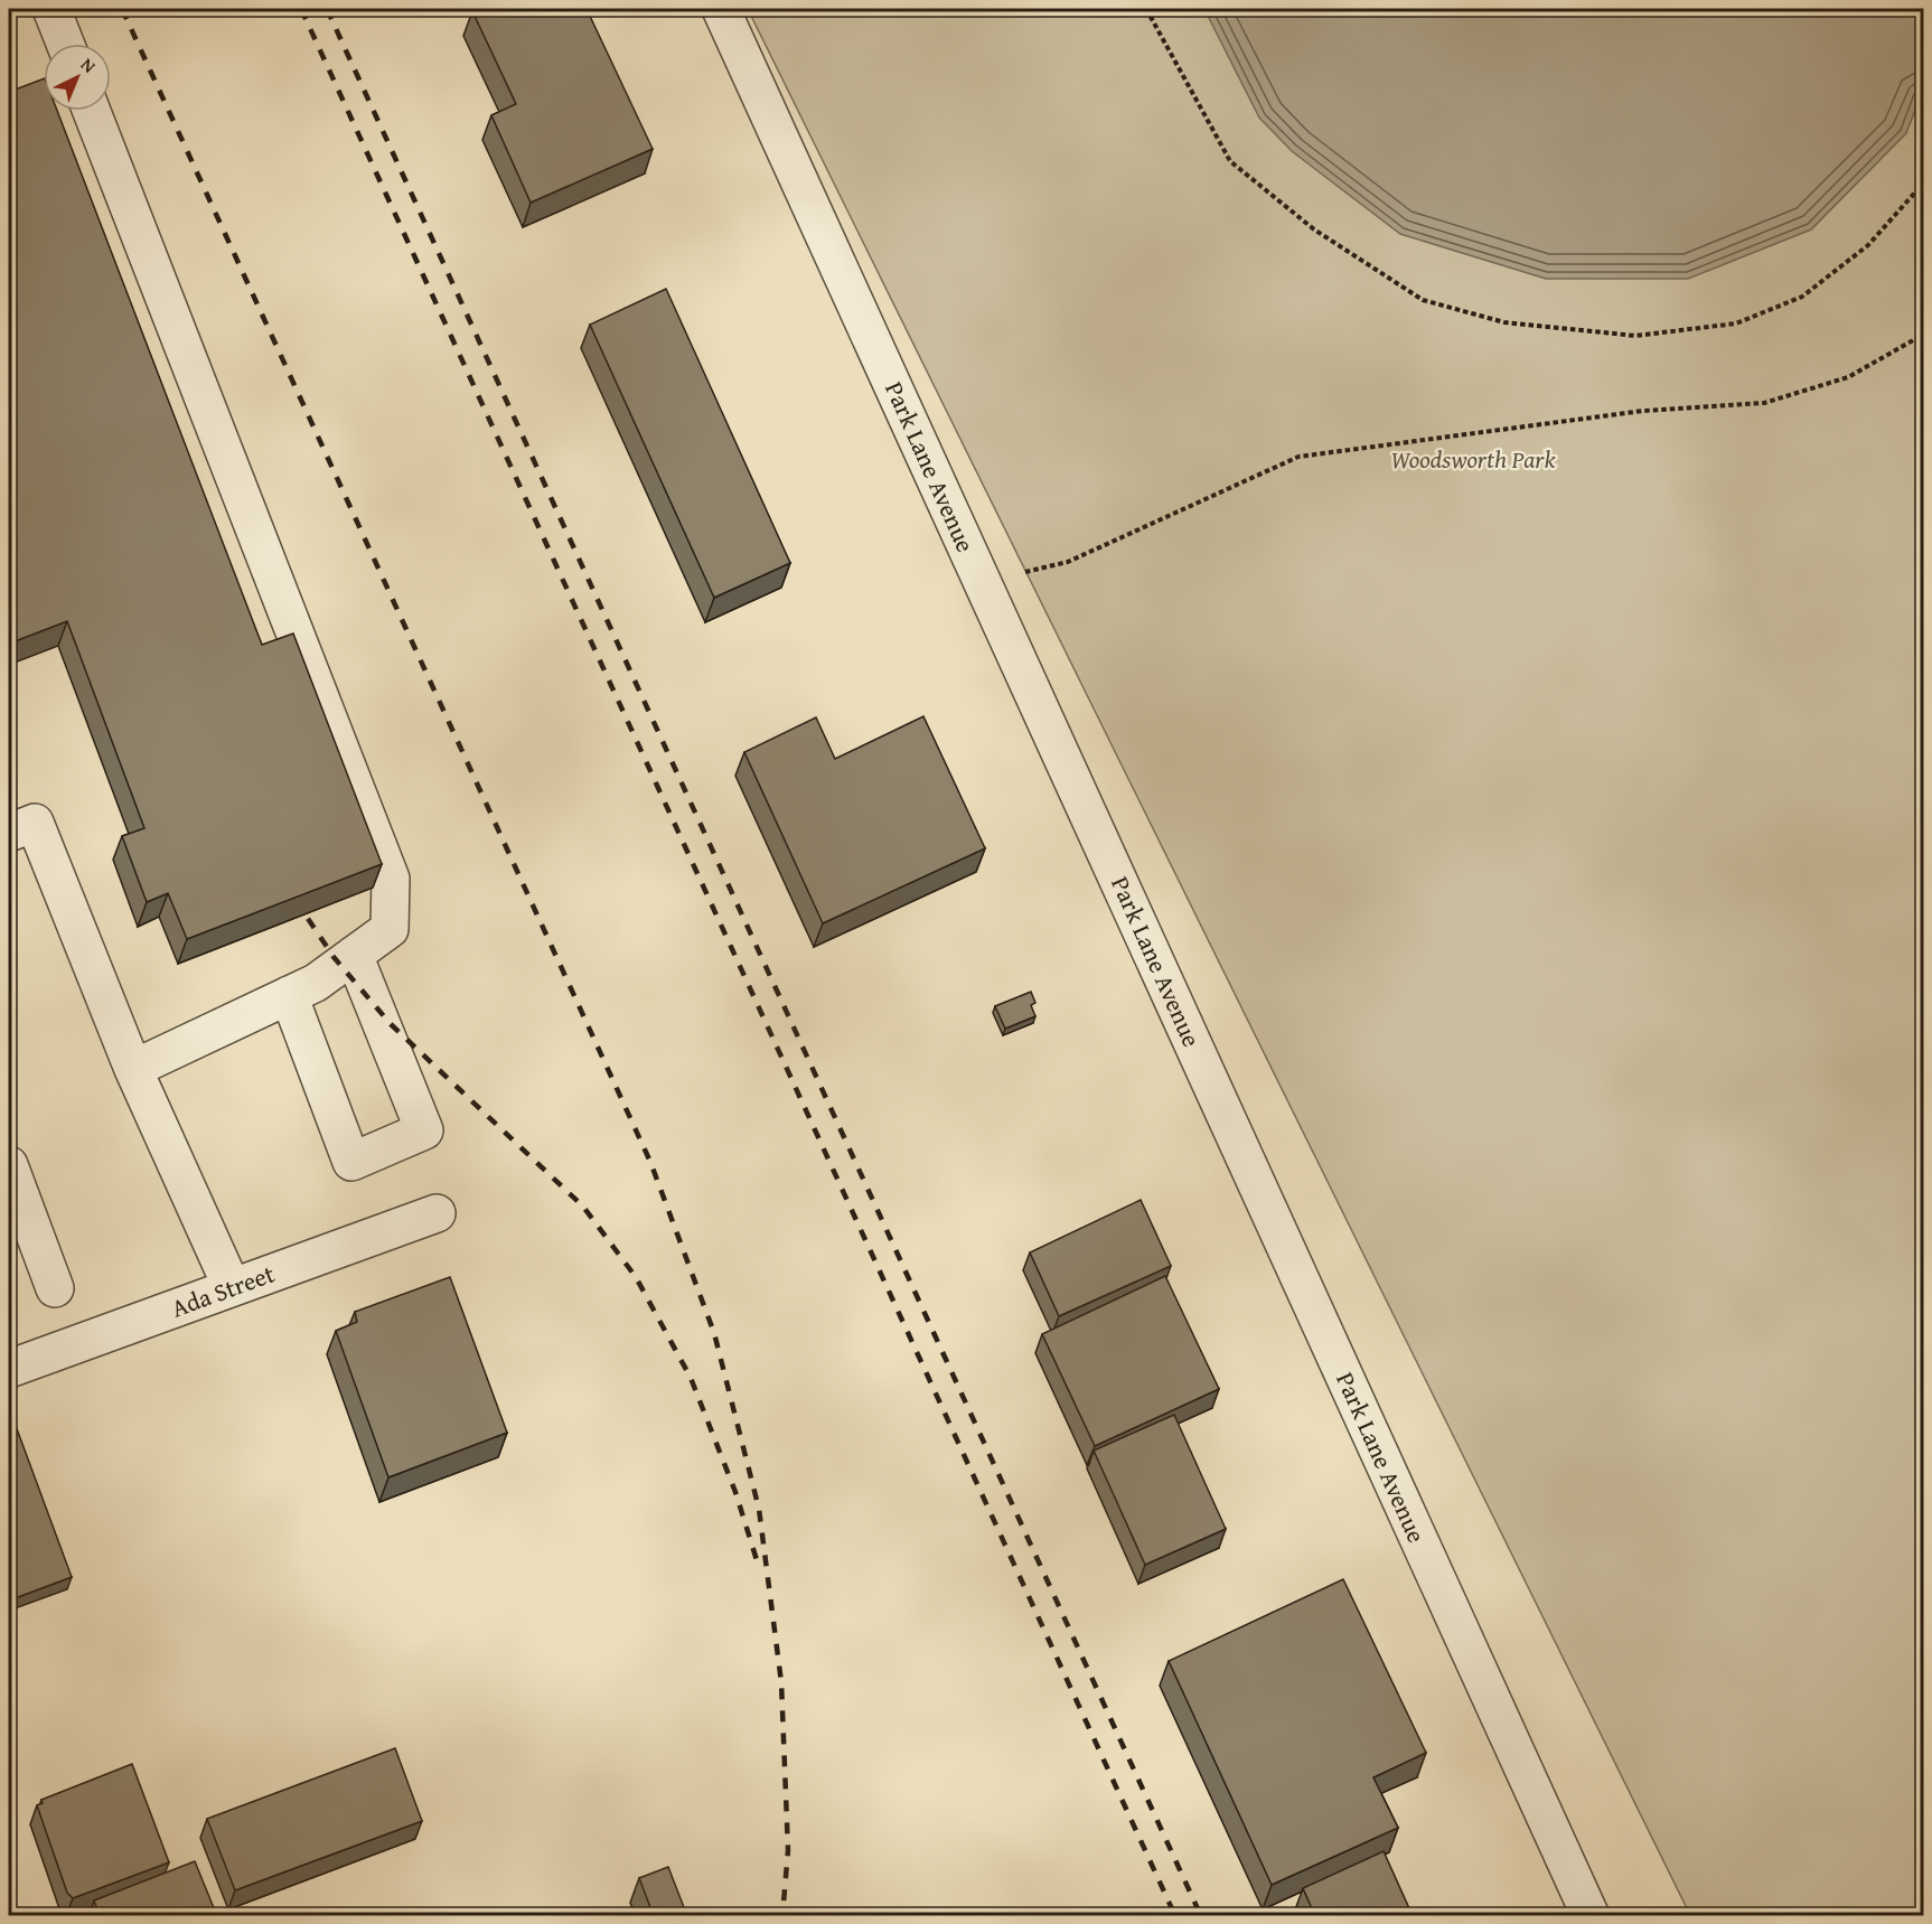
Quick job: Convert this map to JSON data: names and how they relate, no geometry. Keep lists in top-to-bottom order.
{
  "streets": {
    "street": ["Park Lane Avenue", "Ada Street"]
  },
  "parks": ["Woodsworth Park"],
  "north": "top right"
}
